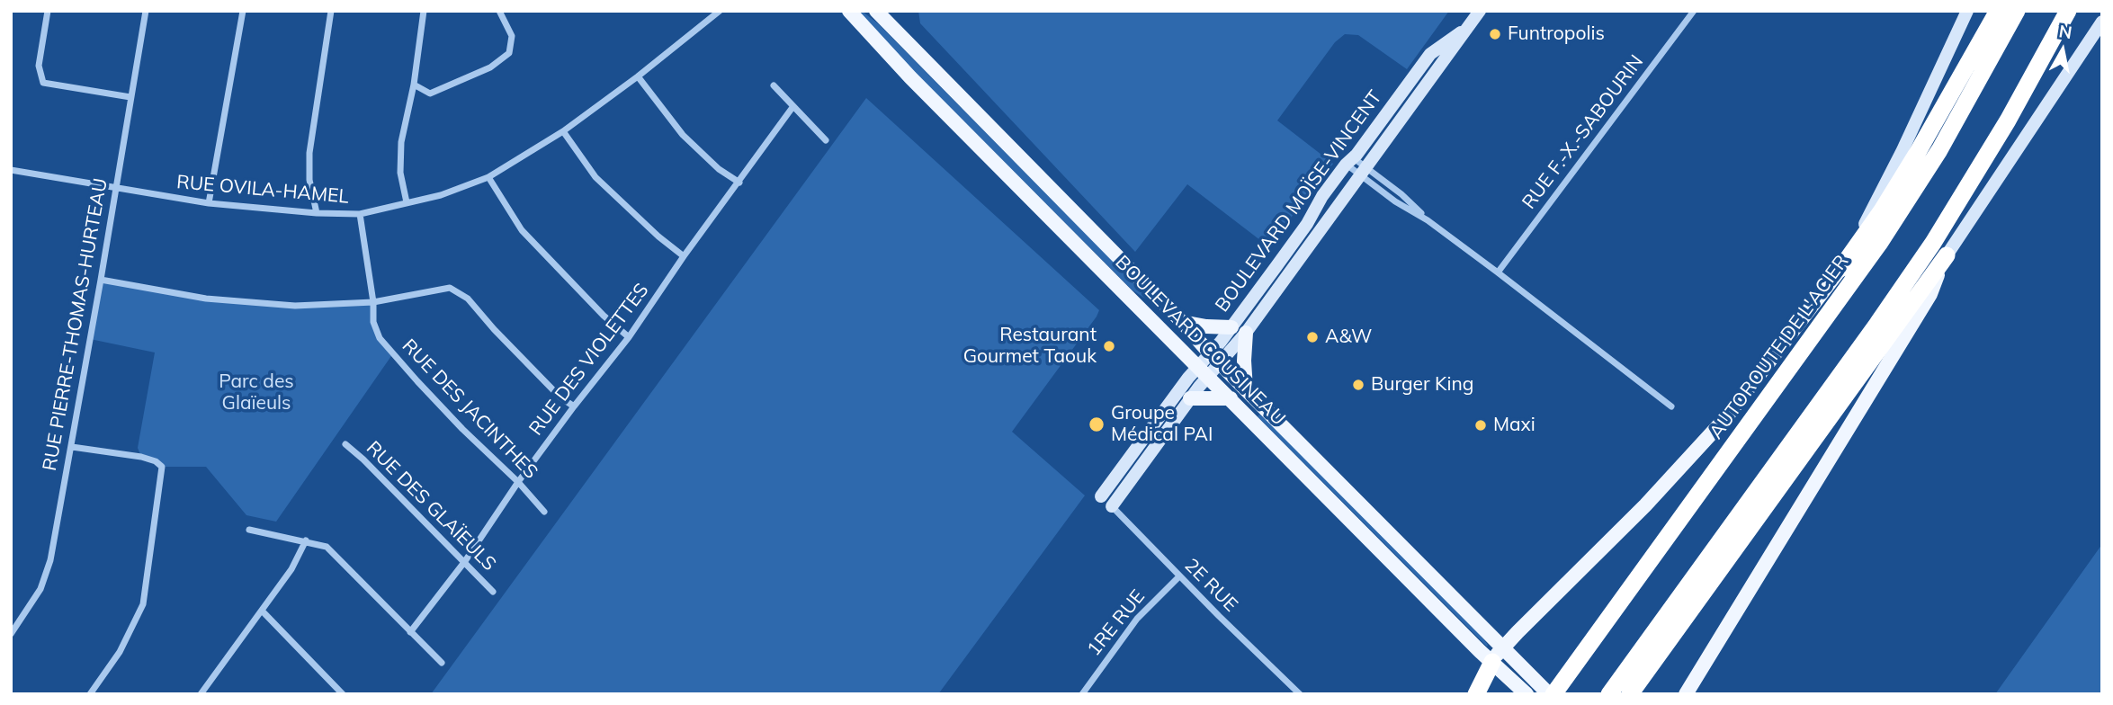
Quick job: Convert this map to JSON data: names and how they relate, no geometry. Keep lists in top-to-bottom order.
{
  "streets": {
    "highway": ["AUTOROUTE DE L'ACIER"],
    "main road": ["BOULEVARD COUSINEAU"],
    "street": [
      "RUE F.-X.-SABOURIN",
      "RUE OVILA-HAMEL",
      "BOULEVARD MOÏSE-VINCENT",
      "RUE PIERRE-THOMAS-HURTEAU",
      "RUE DES VIOLETTES",
      "RUE DES JACINTHES",
      "RUE DES GLAÏEULS",
      "2E RUE",
      "1RE RUE"
    ]
  },
  "crossings": [
    ["RUE OVILA-HAMEL", "RUE PIERRE-THOMAS-HURTEAU"],
    ["RUE OVILA-HAMEL", "RUE DES JACINTHES"],
    ["BOULEVARD MOÏSE-VINCENT", "BOULEVARD COUSINEAU"],
    ["BOULEVARD MOÏSE-VINCENT", "2E RUE"],
    ["BOULEVARD COUSINEAU", "AUTOROUTE DE L'ACIER"],
    ["RUE DES VIOLETTES", "RUE DES JACINTHES"],
    ["RUE DES VIOLETTES", "RUE DES GLAÏEULS"],
    ["2E RUE", "1RE RUE"]
  ],
  "parks": ["Parc des Glaïeuls"],
  "places": [
    "Funtropolis",
    "A&W",
    "Restaurant Gourmet Taouk",
    "Burger King",
    "Groupe Médical PAI",
    "Maxi"
  ],
  "north": "top"
}
